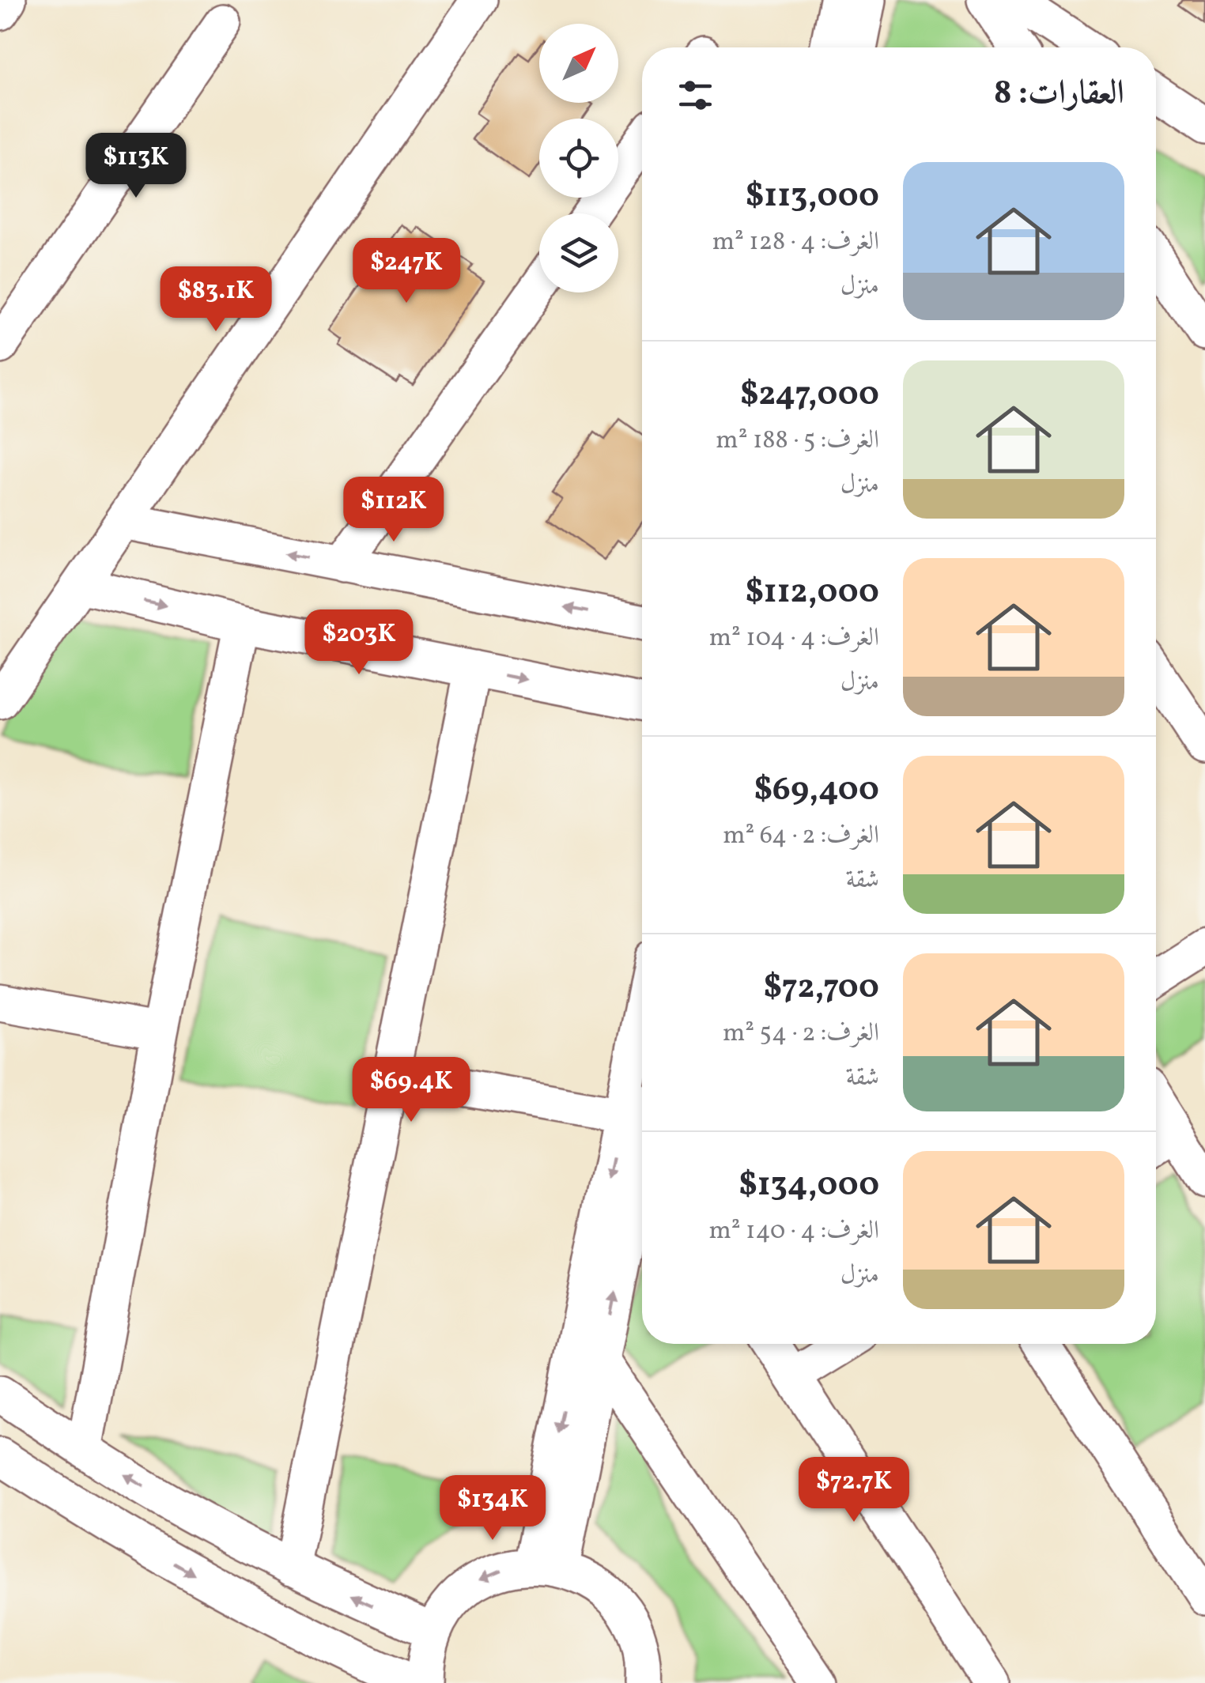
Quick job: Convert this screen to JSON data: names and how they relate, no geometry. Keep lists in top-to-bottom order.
{
  "north": "top right",
  "page": {
    "heading": "العقارات: 8",
    "price": [
      "$113K",
      "$247K",
      "$83.1K",
      "$112K",
      "$203K",
      "$69.4K",
      "$72.7K",
      "$134K"
    ],
    "list": [
      {
        "name": "$113,000",
        "note": "الغرف: 4 · 128 m² · منزل"
      },
      {
        "name": "$247,000",
        "note": "الغرف: 5 · 188 m² · منزل"
      },
      {
        "name": "$112,000",
        "note": "الغرف: 4 · 104 m² · منزل"
      },
      {
        "name": "$69,400",
        "note": "الغرف: 2 · 64 m² · شقة"
      },
      {
        "name": "$72,700",
        "note": "الغرف: 2 · 54 m² · شقة"
      },
      {
        "name": "$134,000",
        "note": "الغرف: 4 · 140 m² · منزل"
      }
    ]
  }
}
